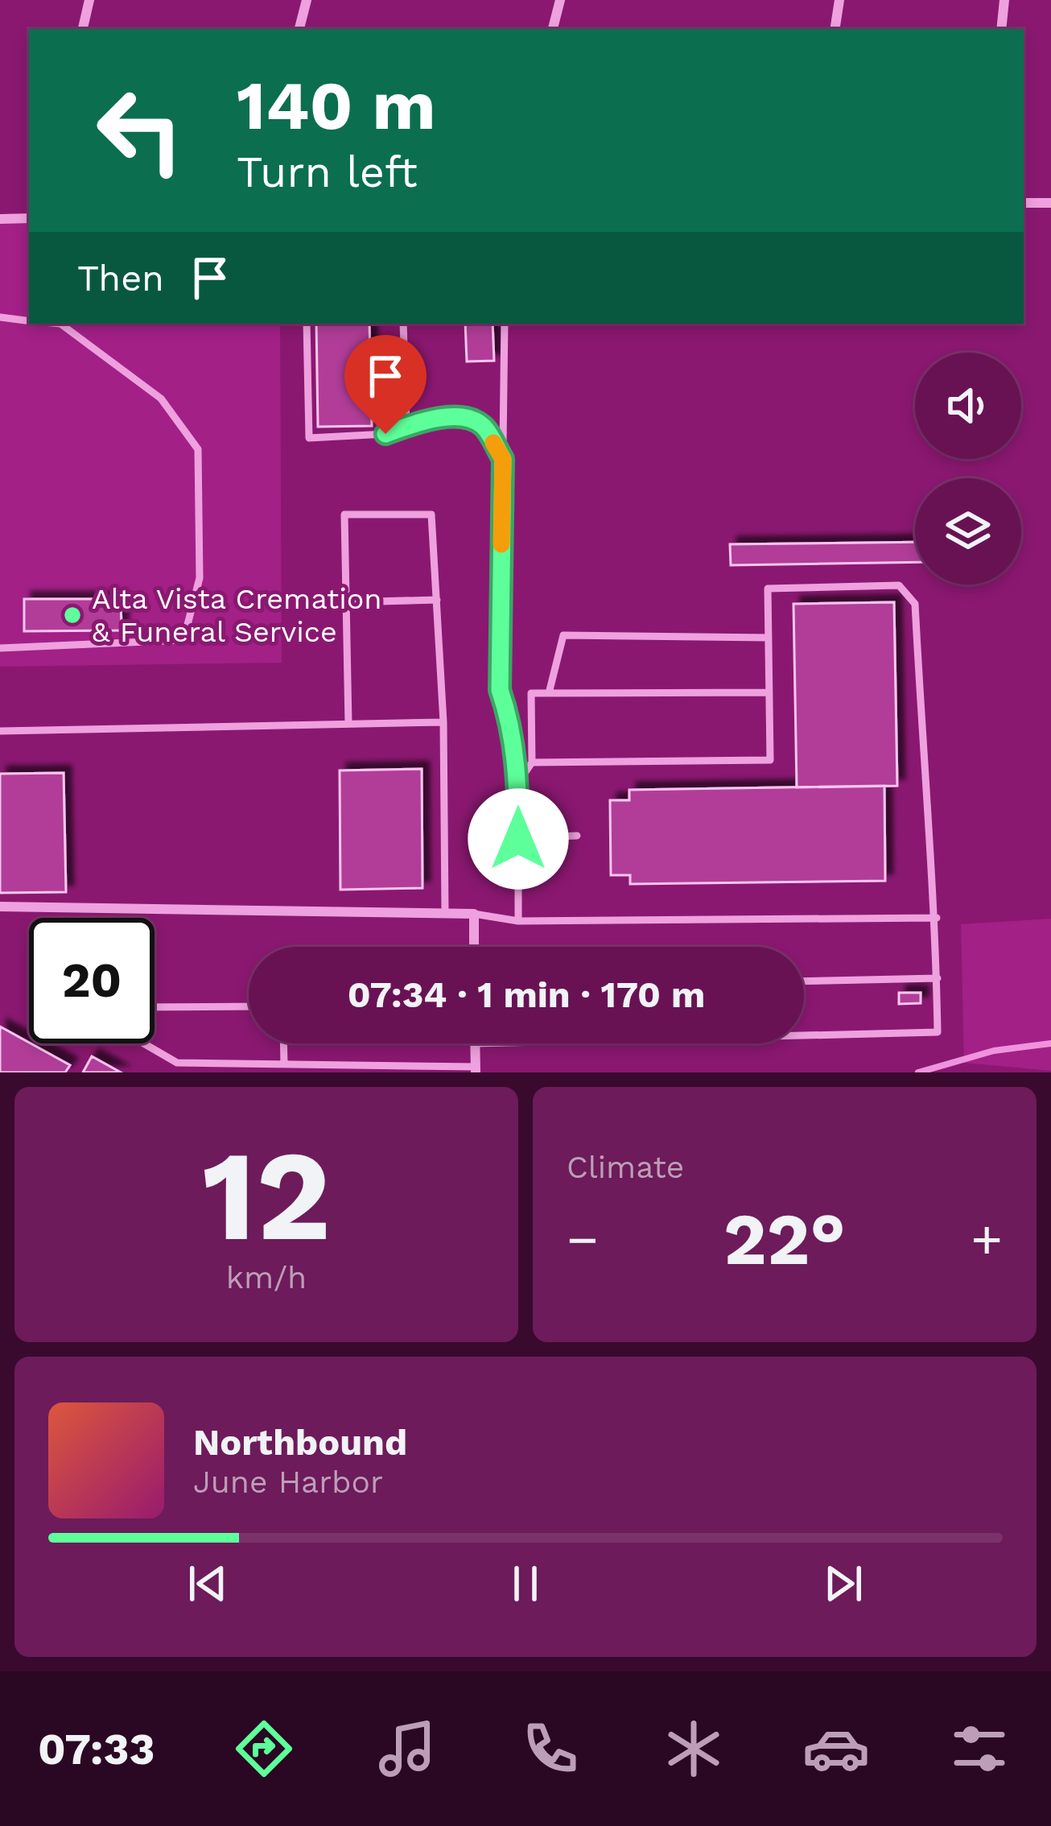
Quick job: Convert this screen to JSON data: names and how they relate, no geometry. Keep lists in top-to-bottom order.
{
  "places": ["Alta Vista Cremation & Funeral Service"],
  "page": {
    "turn": ["140 m", "Turn left"],
    "then": "Then",
    "limit": "20",
    "trip": "07:34 · 1 min · 170 m",
    "tile": [
      ["12", "km/h"],
      "Climate"
    ],
    "heat": ["−", "22°", "+"],
    "song": ["Northbound", "June Harbor"],
    "tabs": "07:33"
  }
}
